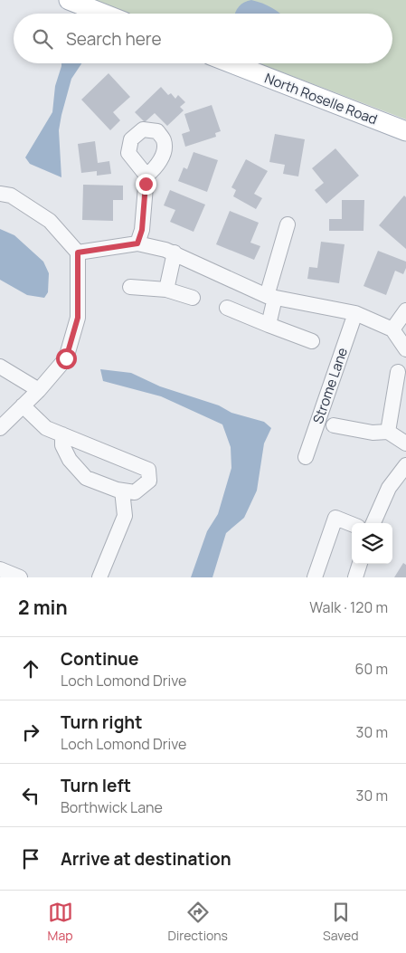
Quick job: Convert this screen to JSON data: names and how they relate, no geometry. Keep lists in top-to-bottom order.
{
  "streets": {
    "main road": ["North Roselle Road"],
    "street": ["Strome Lane"]
  },
  "page": {
    "search": "Search here",
    "heading": ["2 min", "Walk · 120 m"],
    "list": [
      ["Continue", "Loch Lomond Drive", "60 m"],
      ["Turn right", "Loch Lomond Drive", "30 m"],
      ["Turn left", "Borthwick Lane", "30 m"],
      "Arrive at destination"
    ],
    "nav": ["Map", "Directions", "Saved"]
  }
}
